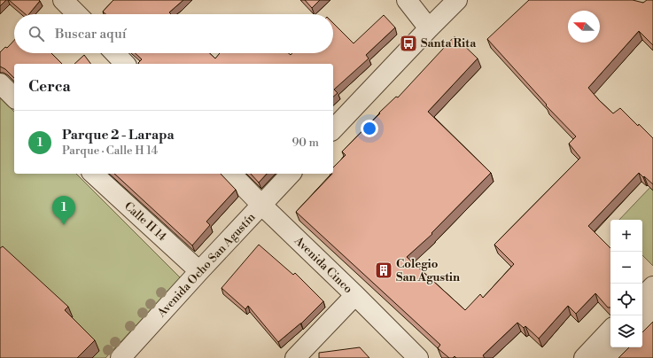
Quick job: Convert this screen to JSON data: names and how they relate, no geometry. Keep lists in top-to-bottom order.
{
  "streets": {
    "street": ["Calle H 14", "Avenida Ocho San Agustín", "Avenida Cinco"]
  },
  "crossings": [
    ["Calle H 14", "Avenida Ocho San Agustín"],
    ["Avenida Ocho San Agustín", "Avenida Cinco"]
  ],
  "places": {
    "bus stop": ["Santa Rita"],
    "building": ["Colegio San Agustin"]
  },
  "north": "left",
  "page": {
    "search": "Buscar aquí",
    "heading": "Cerca",
    "list": [
      {
        "mark": "1",
        "name": "Parque 2 - Larapa",
        "note": "Parque · Calle H 14",
        "value": "90 m"
      }
    ],
    "pins": "1",
    "map_buttons": ["+", "−"]
  }
}
